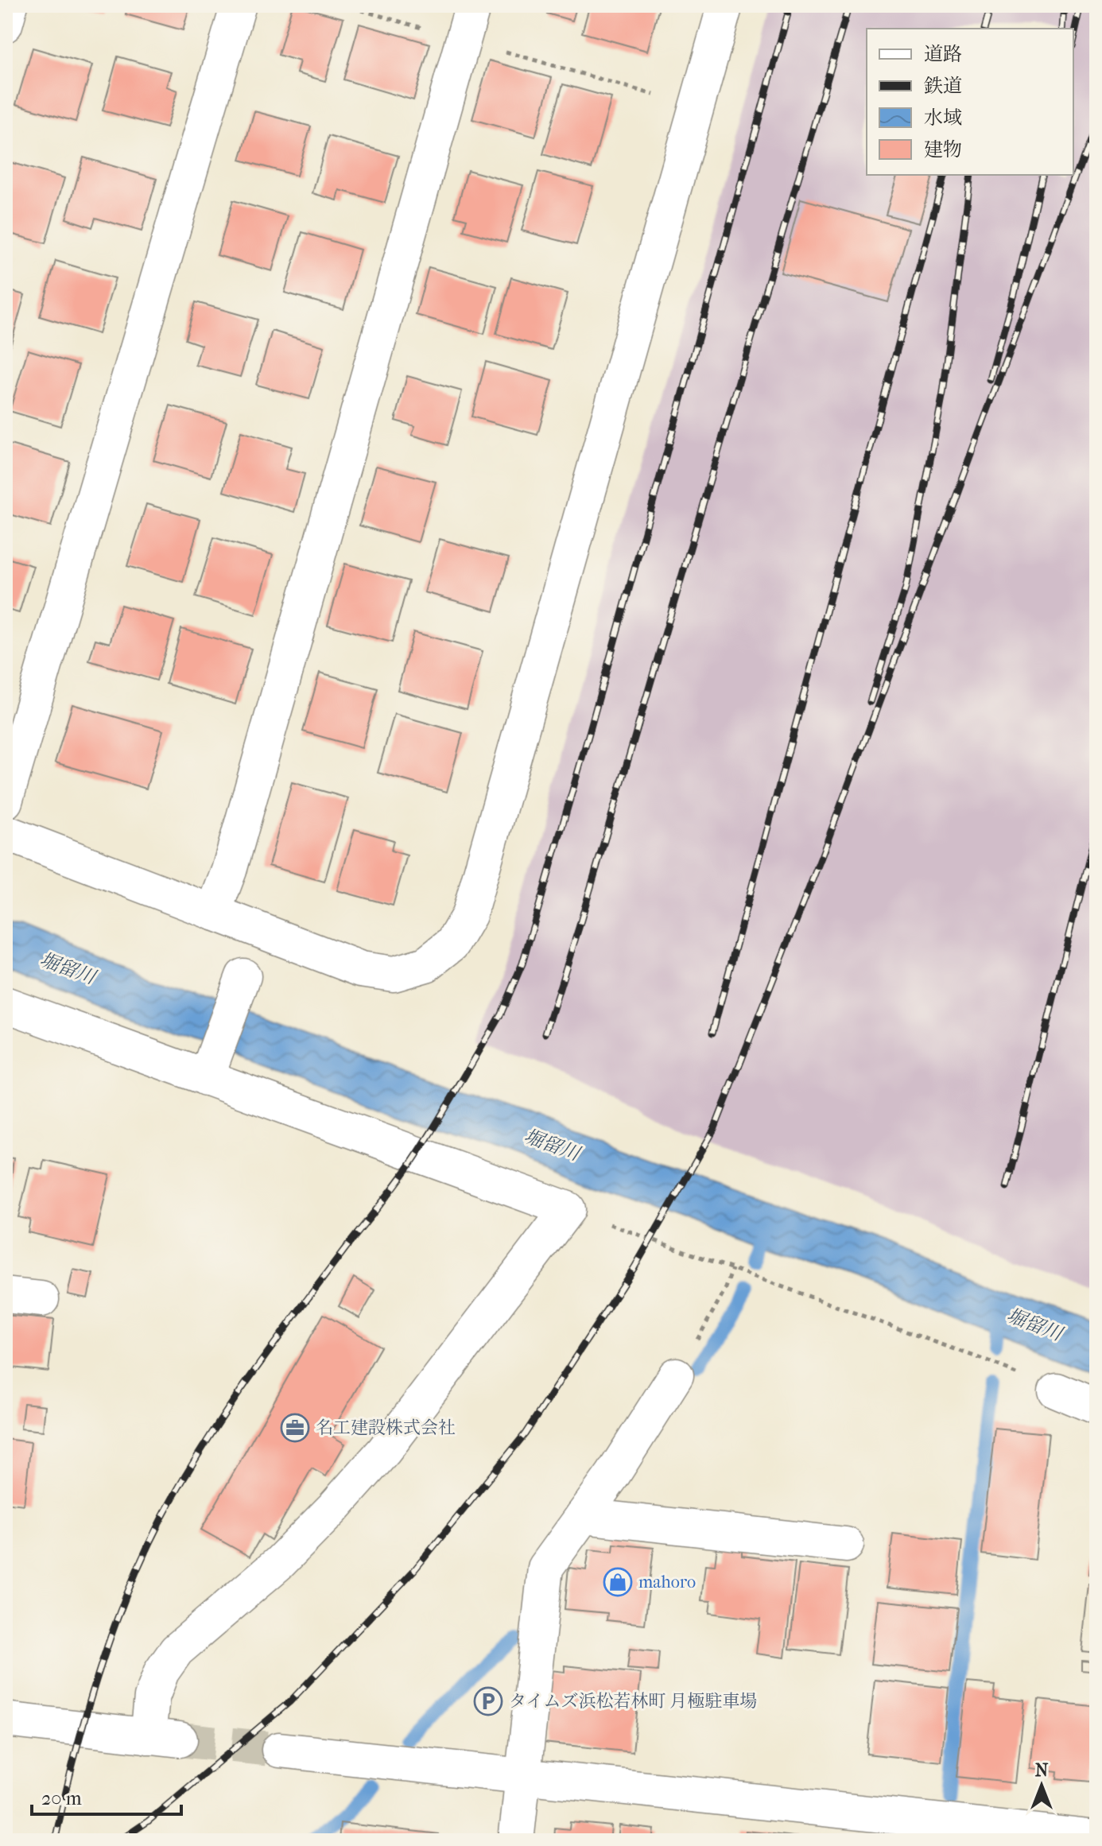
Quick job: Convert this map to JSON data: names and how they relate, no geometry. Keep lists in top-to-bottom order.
{
  "water": ["堀留川"],
  "places": {
    "office": ["名工建設株式会社"],
    "shop": ["mahoro"],
    "parking": ["タイムズ浜松若林町 月極駐車場"]
  },
  "legend": [
    "道路",
    "鉄道",
    "水域",
    "建物"
  ],
  "scale_bar": "20 m",
  "north": "top"
}
